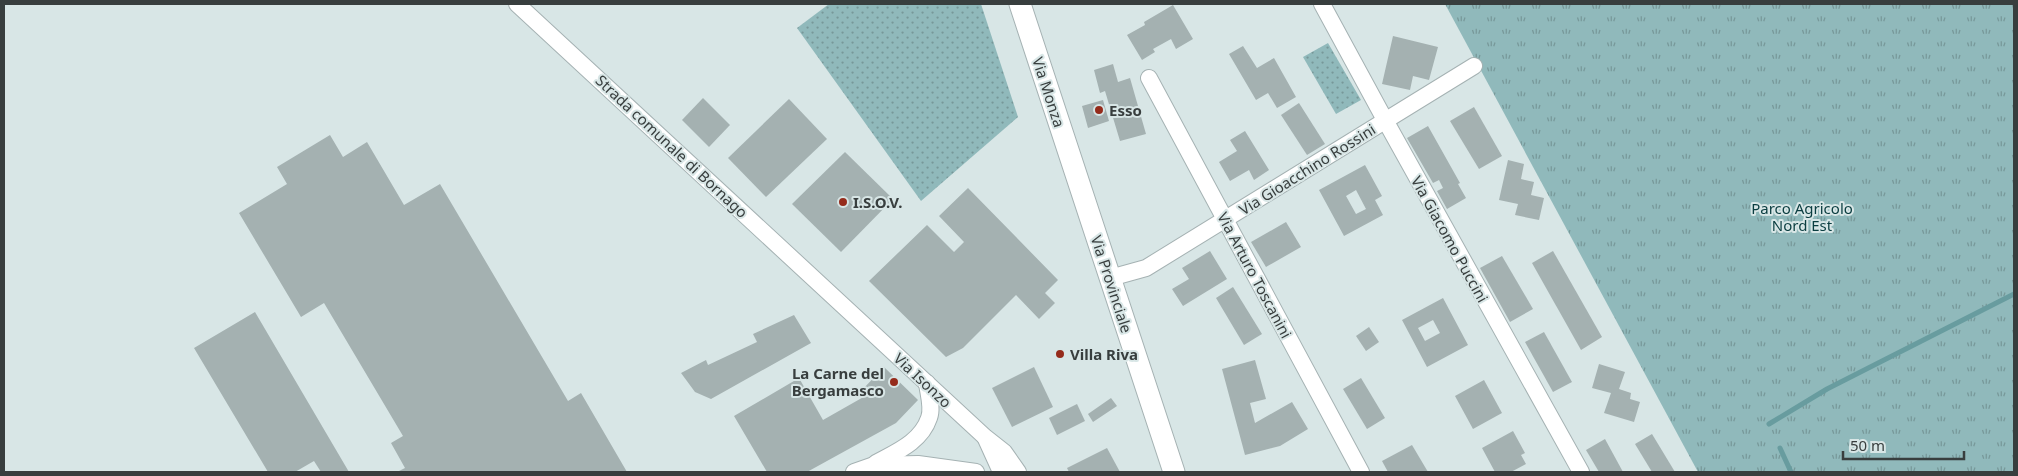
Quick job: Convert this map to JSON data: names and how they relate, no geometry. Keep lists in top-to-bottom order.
{
  "streets": {
    "main road": ["Via Monza", "Via Provinciale"],
    "street": [
      "Strada comunale di Bornago",
      "Via Gioacchino Rossini",
      "Via Giacomo Puccini",
      "Via Arturo Toscanini",
      "Via Isonzo"
    ]
  },
  "crossings": [
    ["Via Monza", "Via Provinciale"],
    ["Strada comunale di Bornago", "Via Isonzo"],
    ["Via Gioacchino Rossini", "Via Giacomo Puccini"],
    ["Via Gioacchino Rossini", "Via Arturo Toscanini"],
    ["Via Gioacchino Rossini", "Via Provinciale"]
  ],
  "parks": ["Parco Agricolo Nord Est"],
  "places": [
    "Esso",
    "I.S.O.V.",
    "Villa Riva",
    "La Carne del Bergamasco"
  ],
  "scale_bar": "50 m"
}
